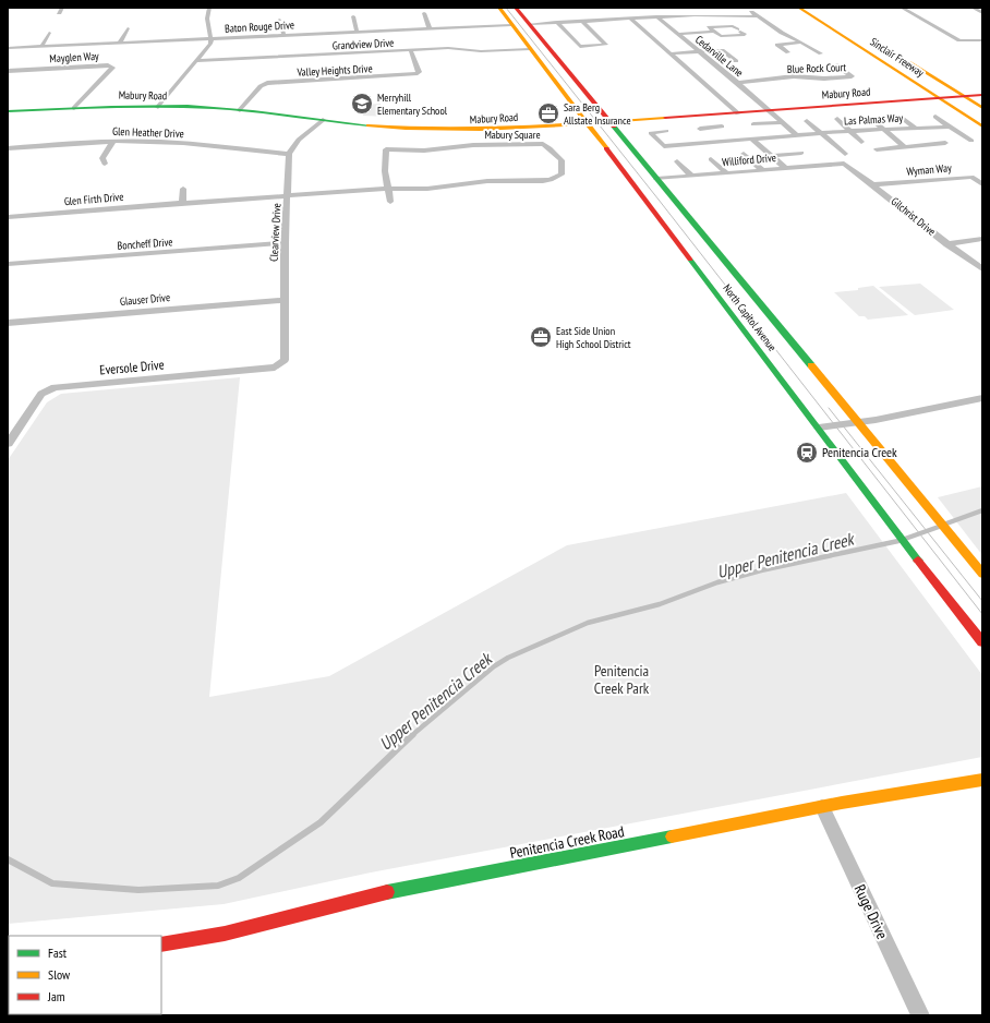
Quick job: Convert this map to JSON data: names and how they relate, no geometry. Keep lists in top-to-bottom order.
{
  "streets": {
    "main road": [
      "Sinclair Freeway",
      "Mabury Road",
      "North Capitol Avenue",
      "Penitencia Creek Road"
    ],
    "street": [
      "Baton Rouge Drive",
      "Grandview Drive",
      "Cedarville Lane",
      "Mayglen Way",
      "Blue Rock Court",
      "Valley Heights Drive",
      "Las Palmas Way",
      "Glen Heather Drive",
      "Mabury Square",
      "Williford Drive",
      "Wyman Way",
      "Glen Firth Drive",
      "Gilchrist Drive",
      "Clearview Drive",
      "Boncheff Drive",
      "Glauser Drive",
      "Eversole Drive",
      "Ruge Drive"
    ]
  },
  "crossings": [
    ["Baton Rouge Drive", "North Capitol Avenue"],
    ["Grandview Drive", "Valley Heights Drive"],
    ["Grandview Drive", "North Capitol Avenue"],
    ["Cedarville Lane", "Blue Rock Court"],
    ["Cedarville Lane", "Mabury Road"],
    ["Mayglen Way", "Mabury Road"],
    ["Valley Heights Drive", "Mabury Road"],
    ["Mabury Road", "North Capitol Avenue"],
    ["Glen Heather Drive", "Clearview Drive"],
    ["Mabury Square", "Glen Firth Drive"],
    ["Mabury Square", "Clearview Drive"],
    ["Williford Drive", "Gilchrist Drive"],
    ["Williford Drive", "North Capitol Avenue"],
    ["Wyman Way", "Gilchrist Drive"],
    ["Glen Firth Drive", "Clearview Drive"],
    ["Clearview Drive", "Boncheff Drive"],
    ["Clearview Drive", "Glauser Drive"],
    ["Clearview Drive", "Eversole Drive"],
    ["Penitencia Creek Road", "Ruge Drive"]
  ],
  "water": ["Upper Penitencia Creek"],
  "parks": ["Penitencia Creek Park"],
  "places": {
    "school or university": ["Merryhill Elementary School"],
    "office": ["Sara Berg Allstate Insurance", "East Side Union High School District"],
    "station": ["Penitencia Creek"]
  },
  "legend": ["Fast", "Slow", "Jam"]
}
